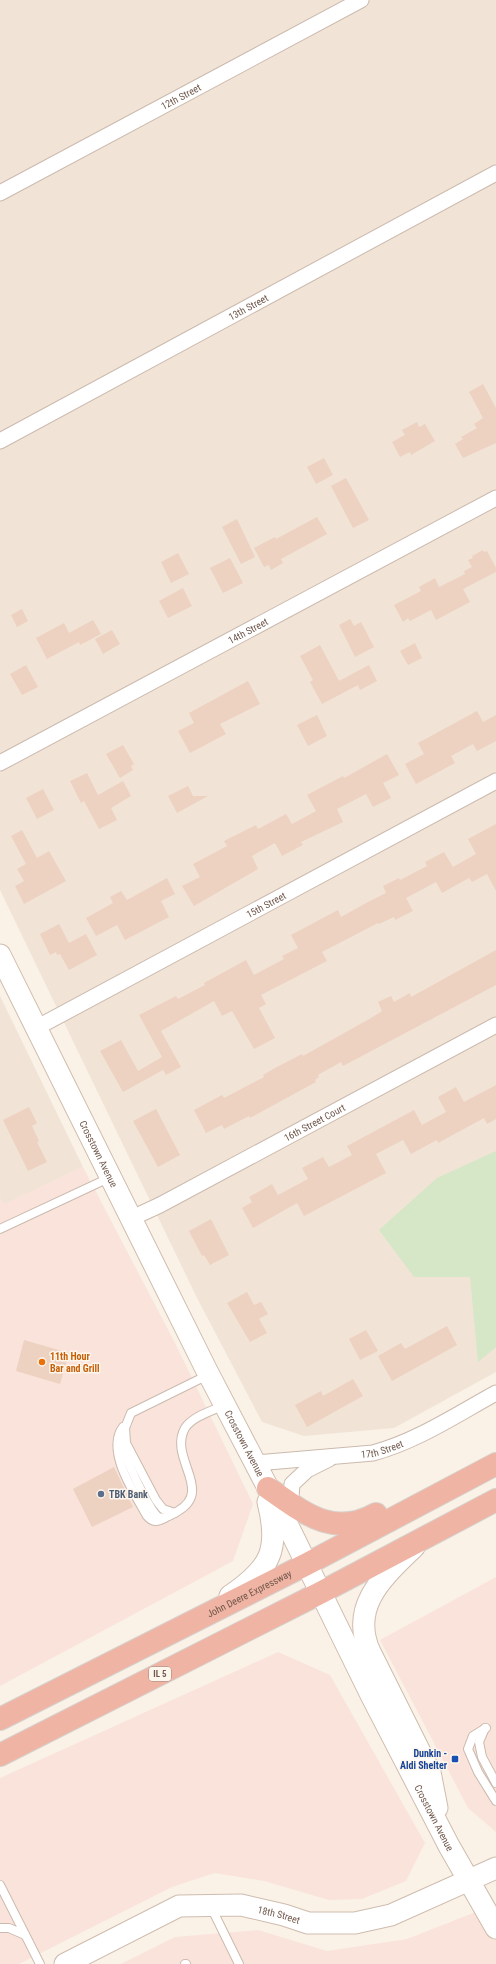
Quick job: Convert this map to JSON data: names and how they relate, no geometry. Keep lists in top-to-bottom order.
{
  "streets": {
    "highway": ["John Deere Expressway", "IL 5"],
    "street": [
      "12th Street",
      "13th Street",
      "14th Street",
      "15th Street",
      "16th Street Court",
      "Crosstown Avenue",
      "17th Street",
      "18th Street"
    ]
  },
  "crossings": [
    ["15th Street", "Crosstown Avenue"],
    ["16th Street Court", "Crosstown Avenue"],
    ["Crosstown Avenue", "17th Street"],
    ["Crosstown Avenue", "John Deere Expressway"],
    ["Crosstown Avenue", "IL 5"],
    ["Crosstown Avenue", "18th Street"]
  ],
  "places": {
    "other": ["11th Hour Bar and Grill", "TBK Bank"],
    "transit": ["Dunkin - Aldi Shelter"]
  }
}
